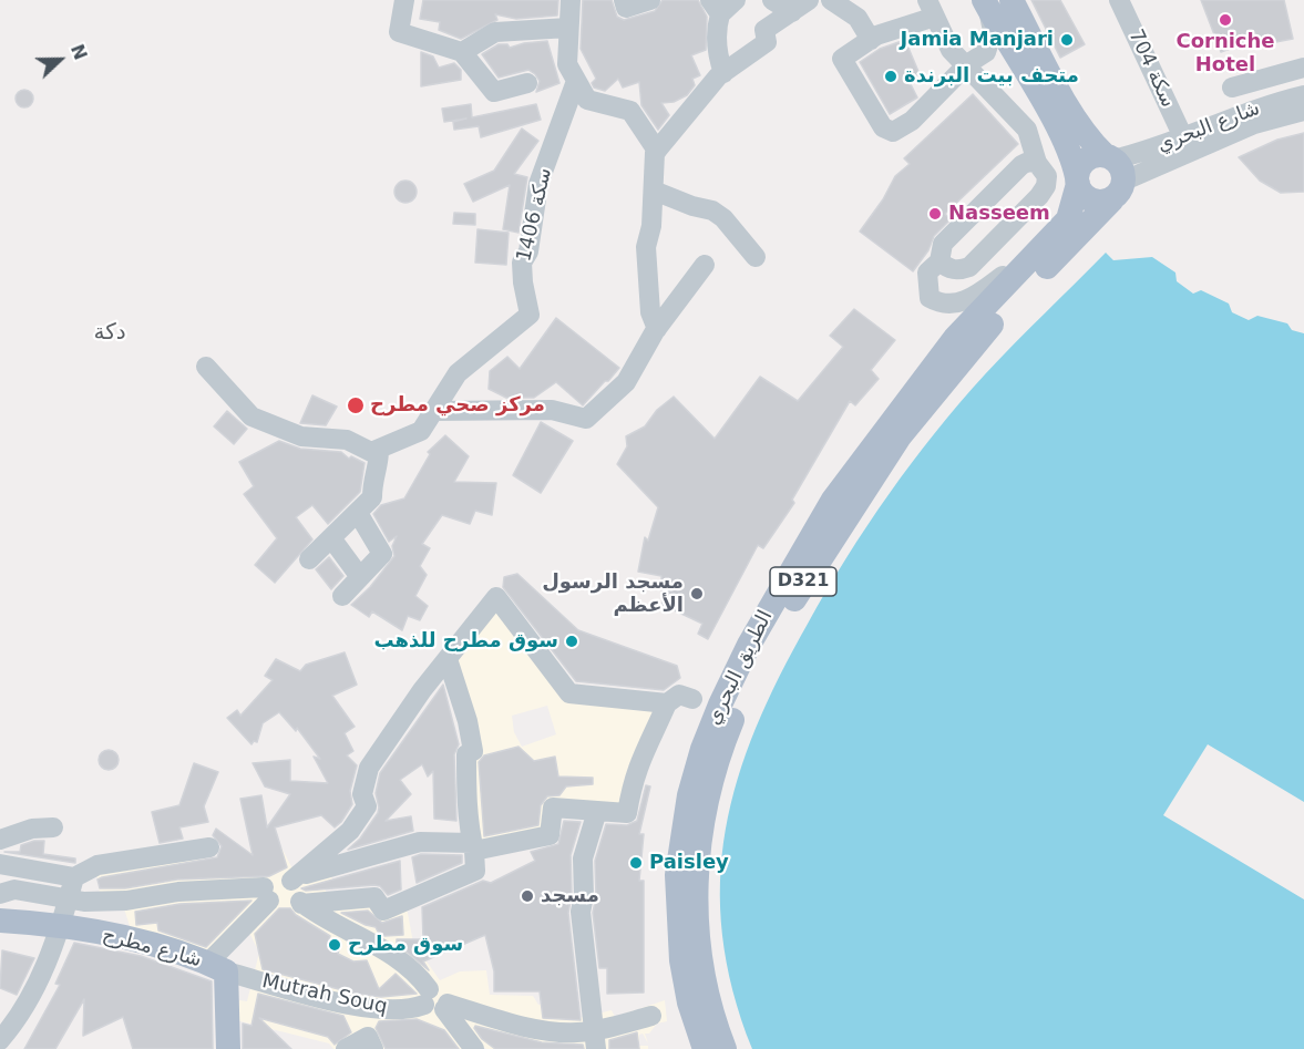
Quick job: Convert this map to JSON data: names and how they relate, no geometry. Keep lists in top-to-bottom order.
{
  "streets": {
    "main road": ["D321", "الطريق البحري", "شارع مطرح"],
    "street": [
      "سكة 704",
      "شارع البحري",
      "1406 سكة",
      "Mutrah Souq"
    ]
  },
  "crossings": [
    ["سكة 704", "شارع البحري"],
    ["شارع البحري", "D321"],
    ["شارع البحري", "الطريق البحري"],
    ["D321", "الطريق البحري"],
    ["شارع مطرح", "Mutrah Souq"]
  ],
  "districts": ["دكة"],
  "places": [
    "Corniche Hotel",
    "Jamia Manjari",
    "متحف بيت البرندة",
    "Nasseem",
    "مركز صحي مطرح",
    "مسجد الرسول الأعظم",
    "سوق مطرح للذهب",
    "Paisley",
    "مسجد",
    "سوق مطرح"
  ],
  "north": "right"
}
